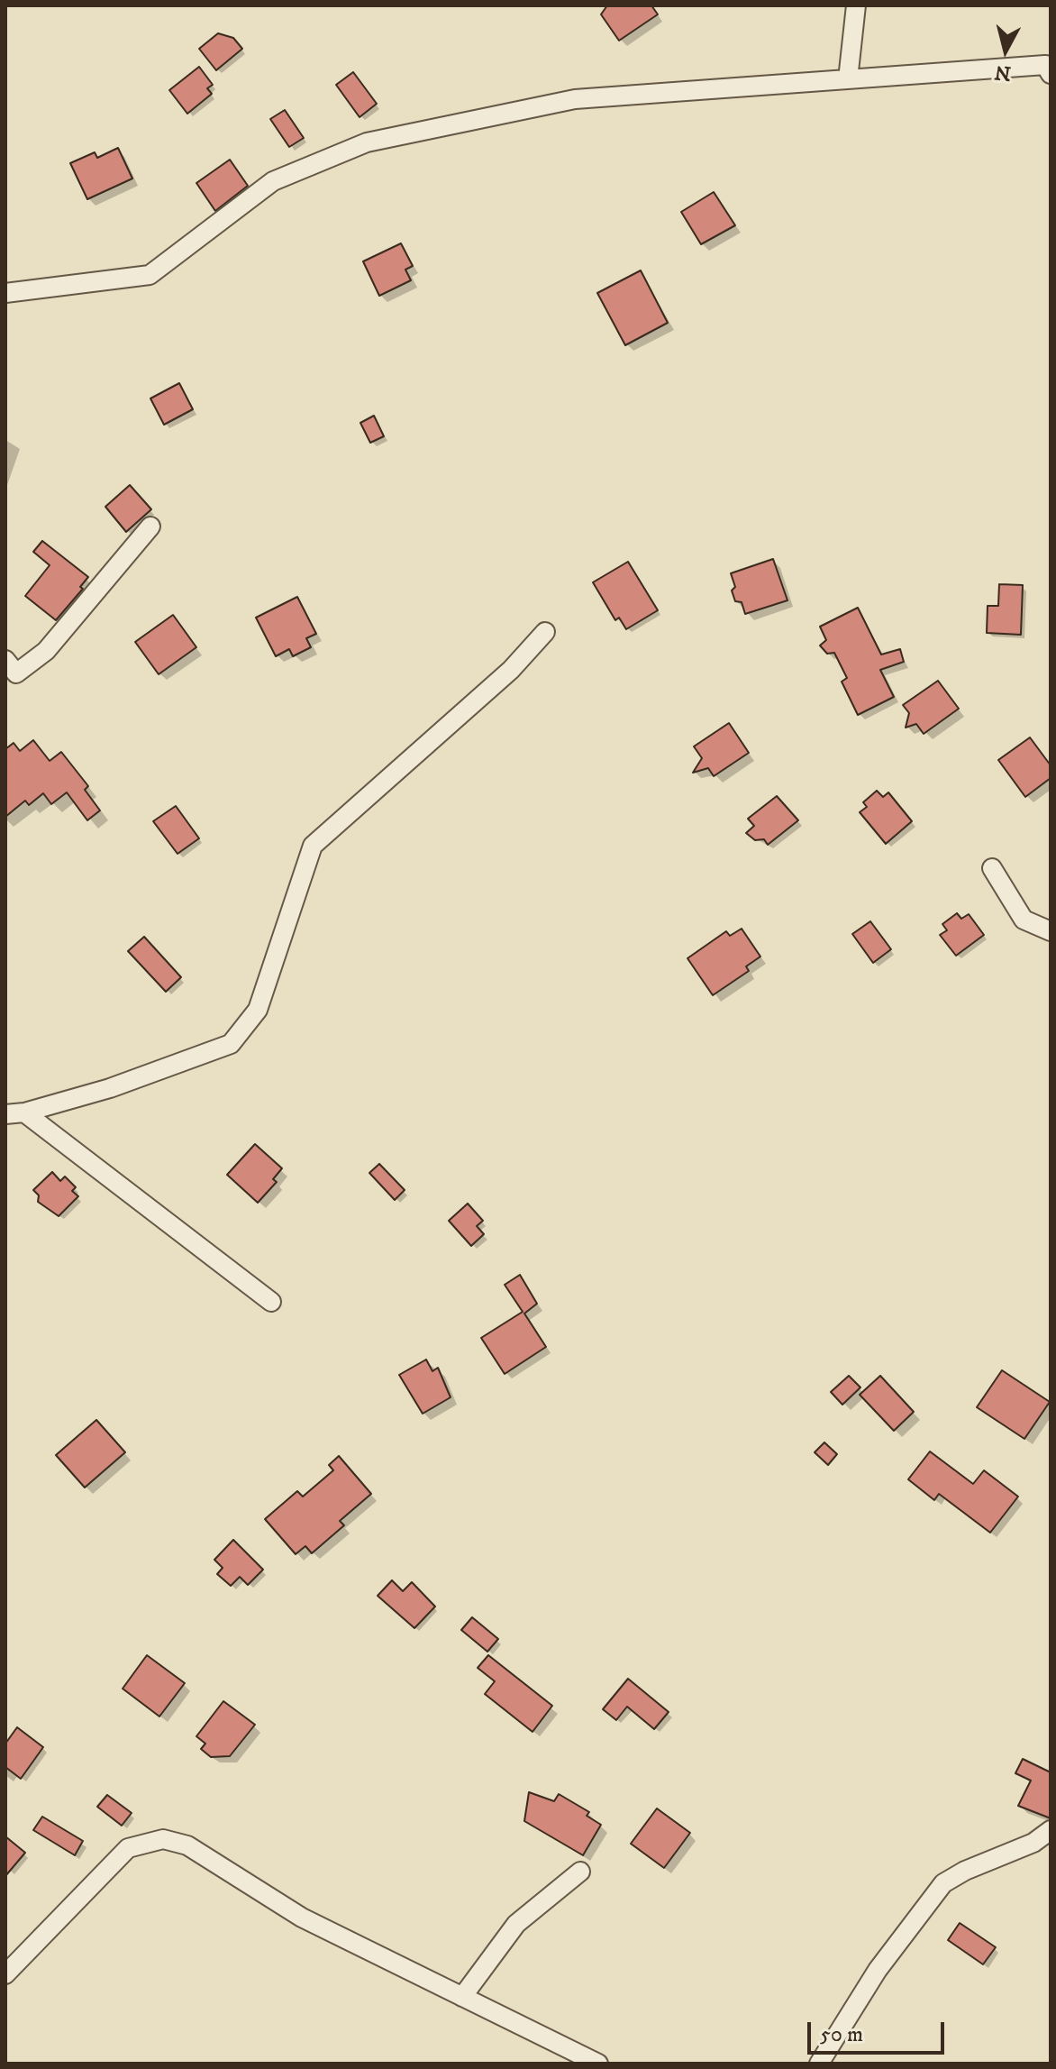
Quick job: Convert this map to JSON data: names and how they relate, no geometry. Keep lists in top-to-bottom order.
{
  "scale_bar": "50 m",
  "north": "bottom"
}
